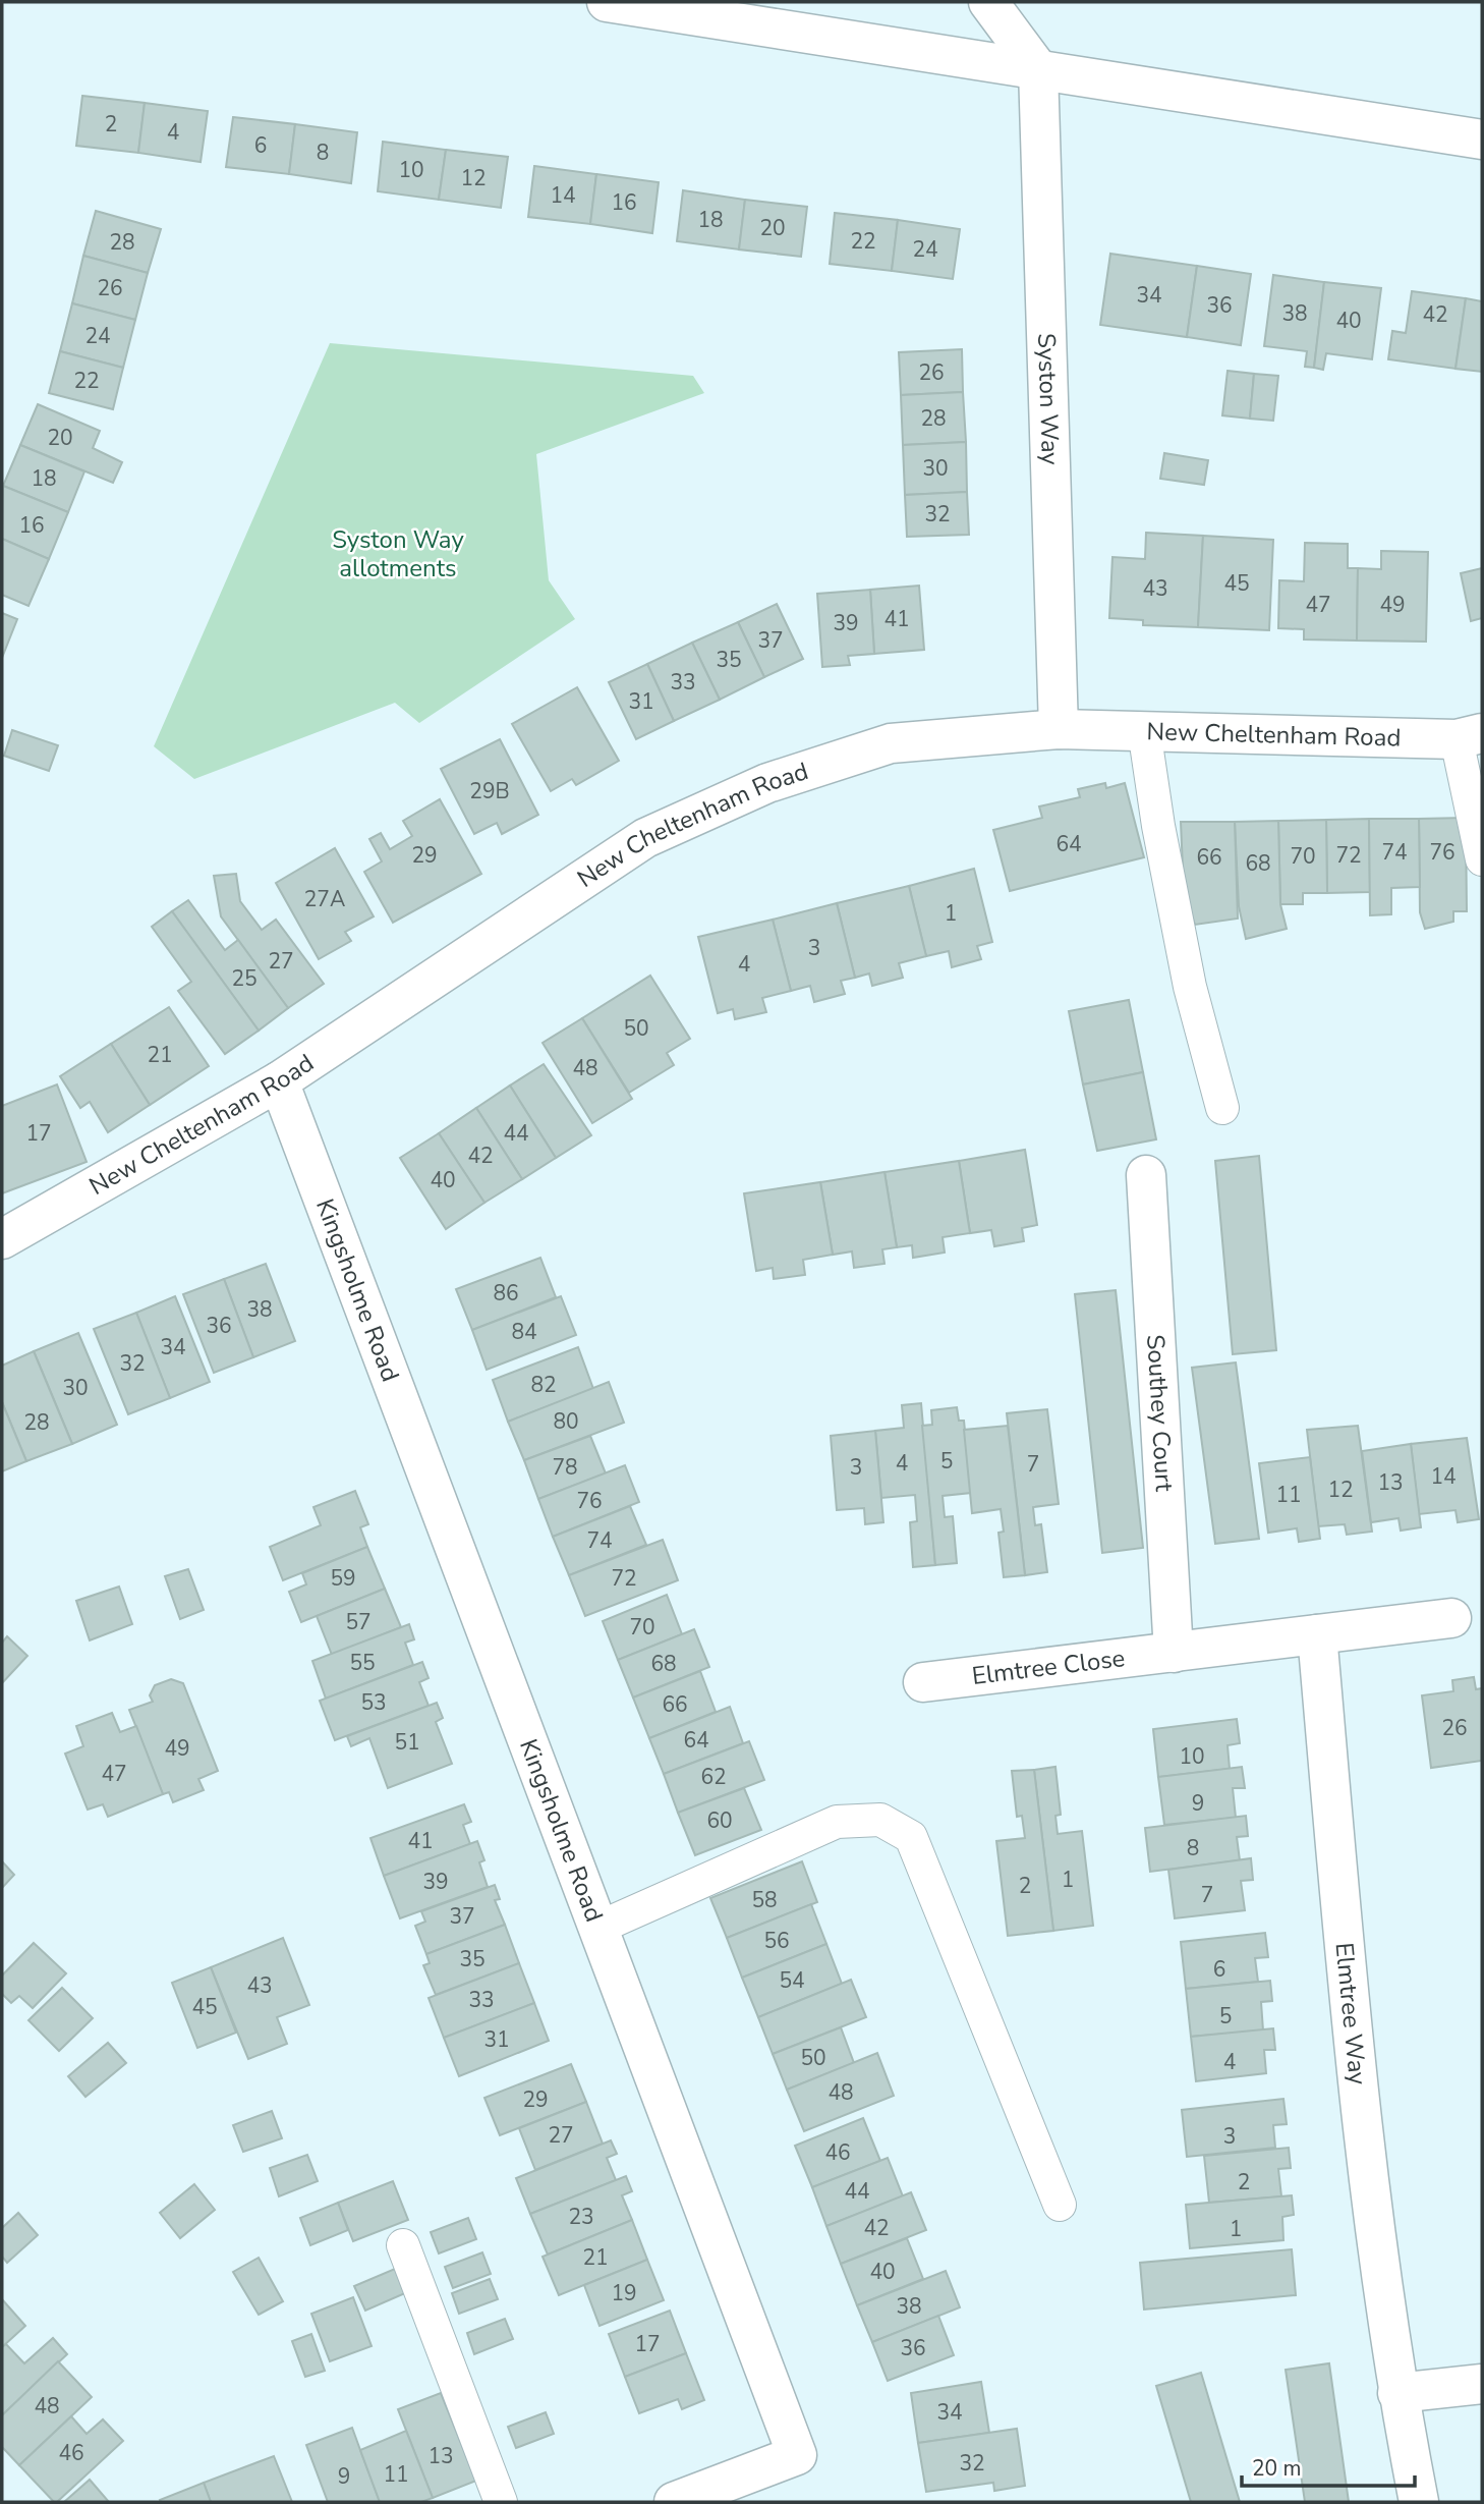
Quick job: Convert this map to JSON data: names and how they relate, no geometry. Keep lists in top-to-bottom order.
{
  "streets": {
    "street": [
      "Syston Way",
      "New Cheltenham Road",
      "Kingsholme Road",
      "Southey Court",
      "Elmtree Close",
      "Elmtree Way"
    ]
  },
  "crossings": [
    ["Syston Way", "New Cheltenham Road"],
    ["New Cheltenham Road", "Kingsholme Road"],
    ["Southey Court", "Elmtree Close"]
  ],
  "parks": ["Syston Way allotments"],
  "house_numbers": [
    "2",
    "4",
    "6",
    "8",
    "10",
    "12",
    "14",
    "16",
    "18",
    "20",
    "22",
    "28",
    "24",
    "26",
    "34",
    "36",
    "38",
    "42",
    "40",
    "24",
    "26",
    "22",
    "28",
    "20",
    "30",
    "18",
    "32",
    "16",
    "45",
    "43",
    "47",
    "49",
    "41",
    "39",
    "37",
    "35",
    "33",
    "31",
    "29B",
    "64",
    "74",
    "76",
    "29",
    "72",
    "70",
    "66",
    "68",
    "27A",
    "1",
    "3",
    "27",
    "4",
    "25",
    "50",
    "21",
    "48",
    "17",
    "44",
    "42",
    "40",
    "86",
    "38",
    "36",
    "84",
    "34",
    "32",
    "82",
    "30",
    "80",
    "28",
    "5",
    "4",
    "7",
    "78",
    "3",
    "14",
    "13",
    "12",
    "11",
    "76",
    "74",
    "59",
    "72",
    "57",
    "70",
    "55",
    "68",
    "53",
    "66",
    "26",
    "64",
    "51",
    "49",
    "10",
    "47",
    "62",
    "9",
    "60",
    "41",
    "8",
    "1",
    "39",
    "2",
    "7",
    "58",
    "37",
    "56",
    "35",
    "6",
    "54",
    "43",
    "33",
    "45",
    "5",
    "31",
    "50",
    "4",
    "48",
    "29",
    "27",
    "3",
    "46",
    "2",
    "44",
    "23",
    "42",
    "1",
    "21",
    "40",
    "19",
    "38",
    "17",
    "36",
    "48",
    "34",
    "46",
    "13",
    "32",
    "11",
    "9"
  ],
  "scale_bar": "20 m"
}
